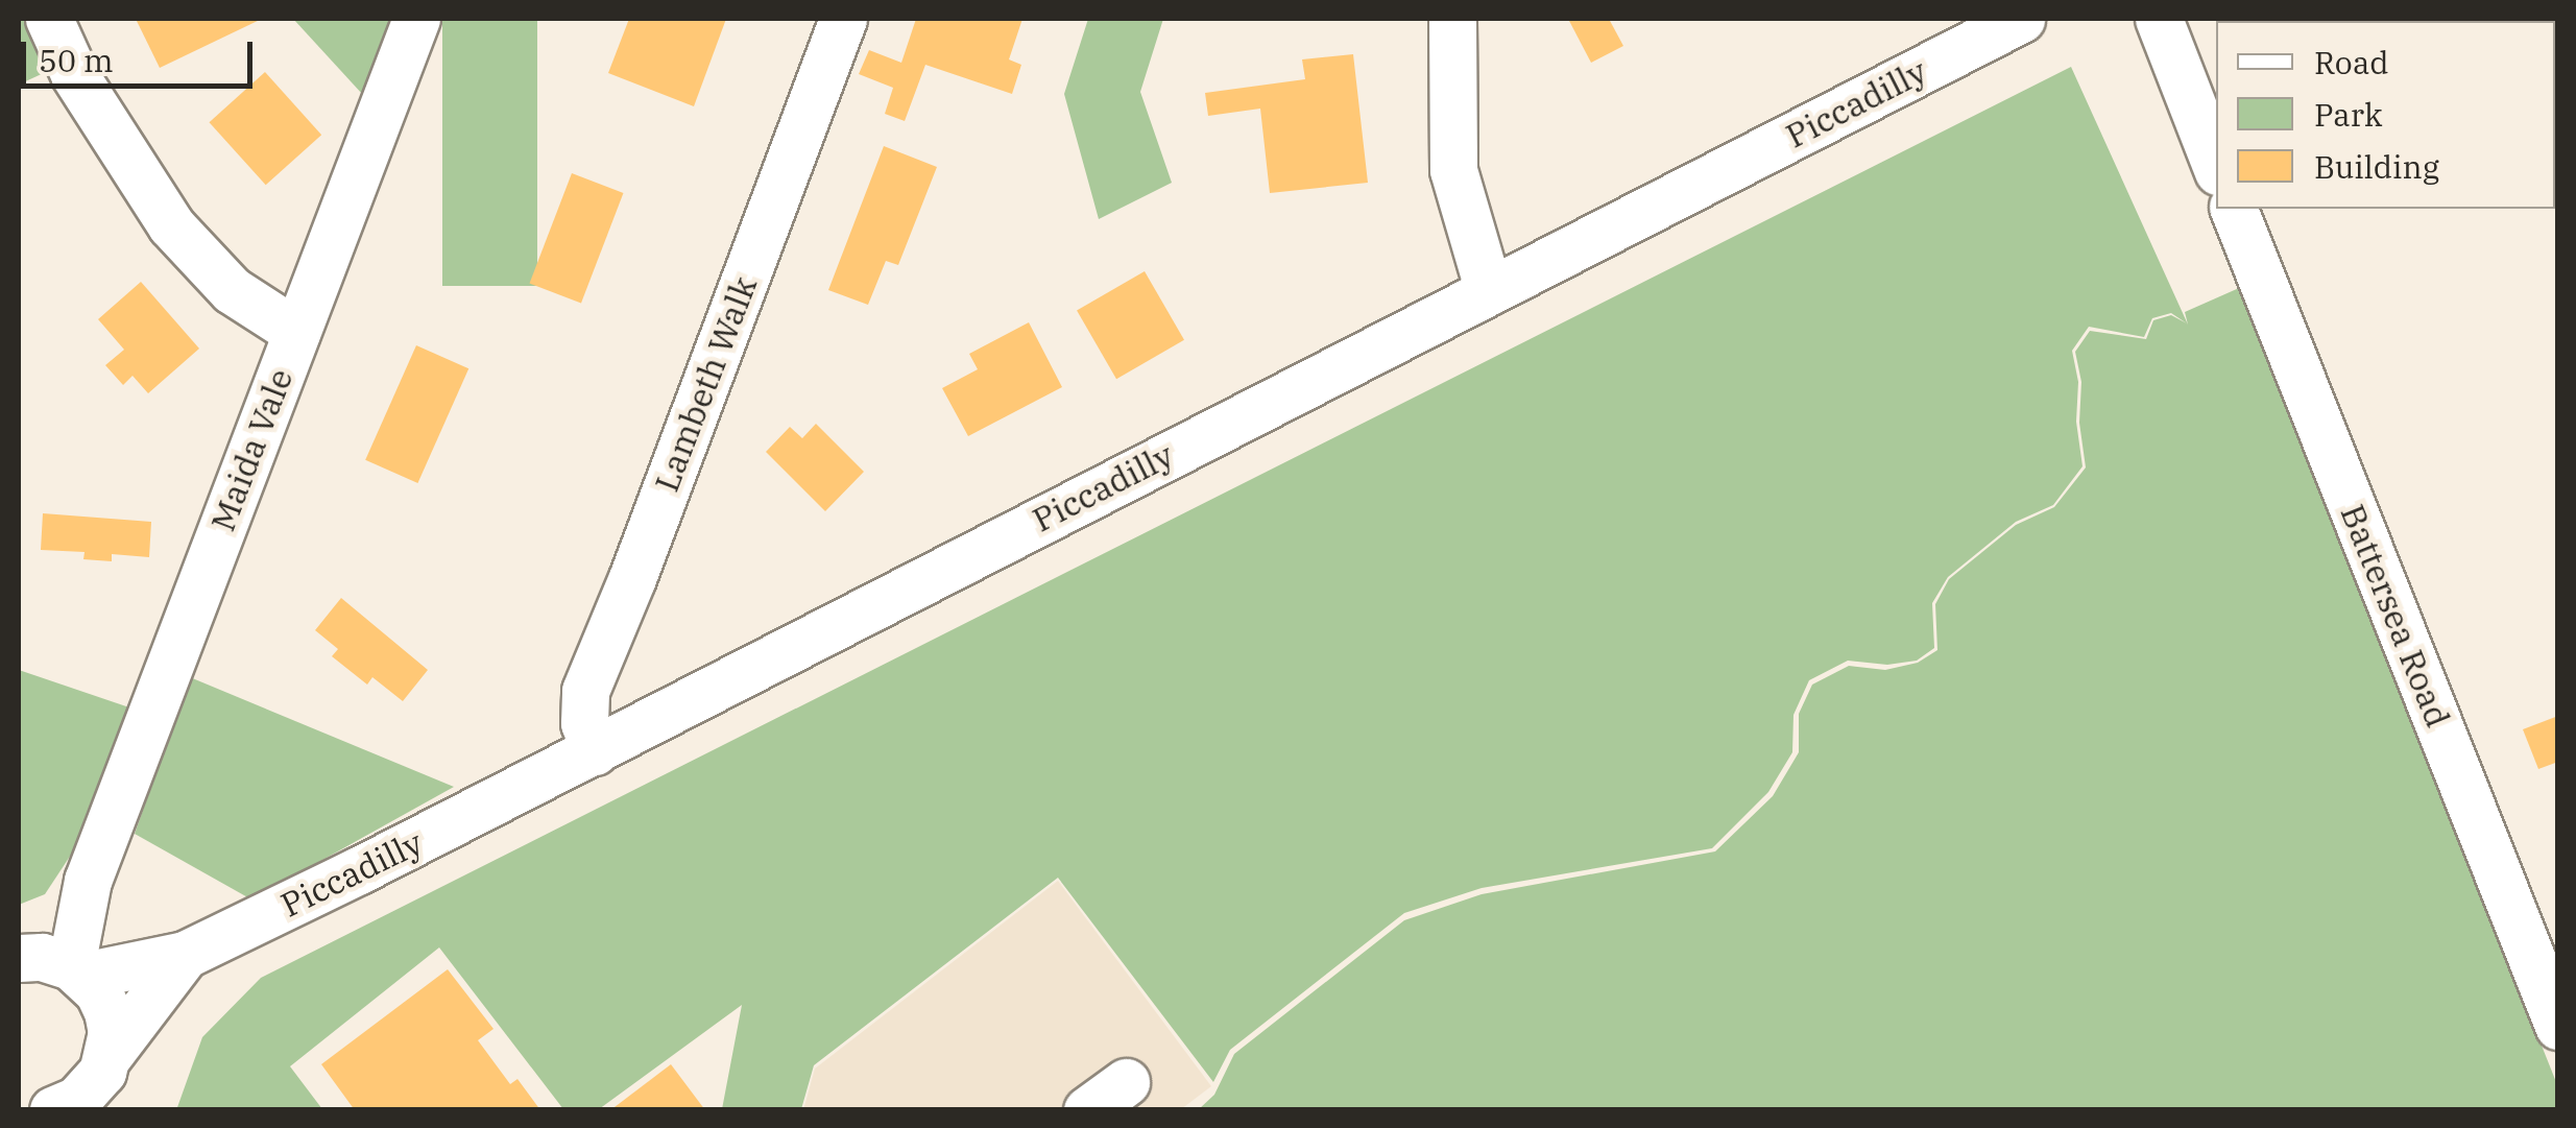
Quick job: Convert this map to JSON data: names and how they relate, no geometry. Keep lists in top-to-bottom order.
{
  "streets": {
    "street": [
      "Piccadilly",
      "Lambeth Walk",
      "Maida Vale",
      "Battersea Road"
    ]
  },
  "crossings": [
    ["Piccadilly", "Lambeth Walk"],
    ["Piccadilly", "Maida Vale"]
  ],
  "legend": ["Road", "Park", "Building"],
  "scale_bar": "50 m"
}
